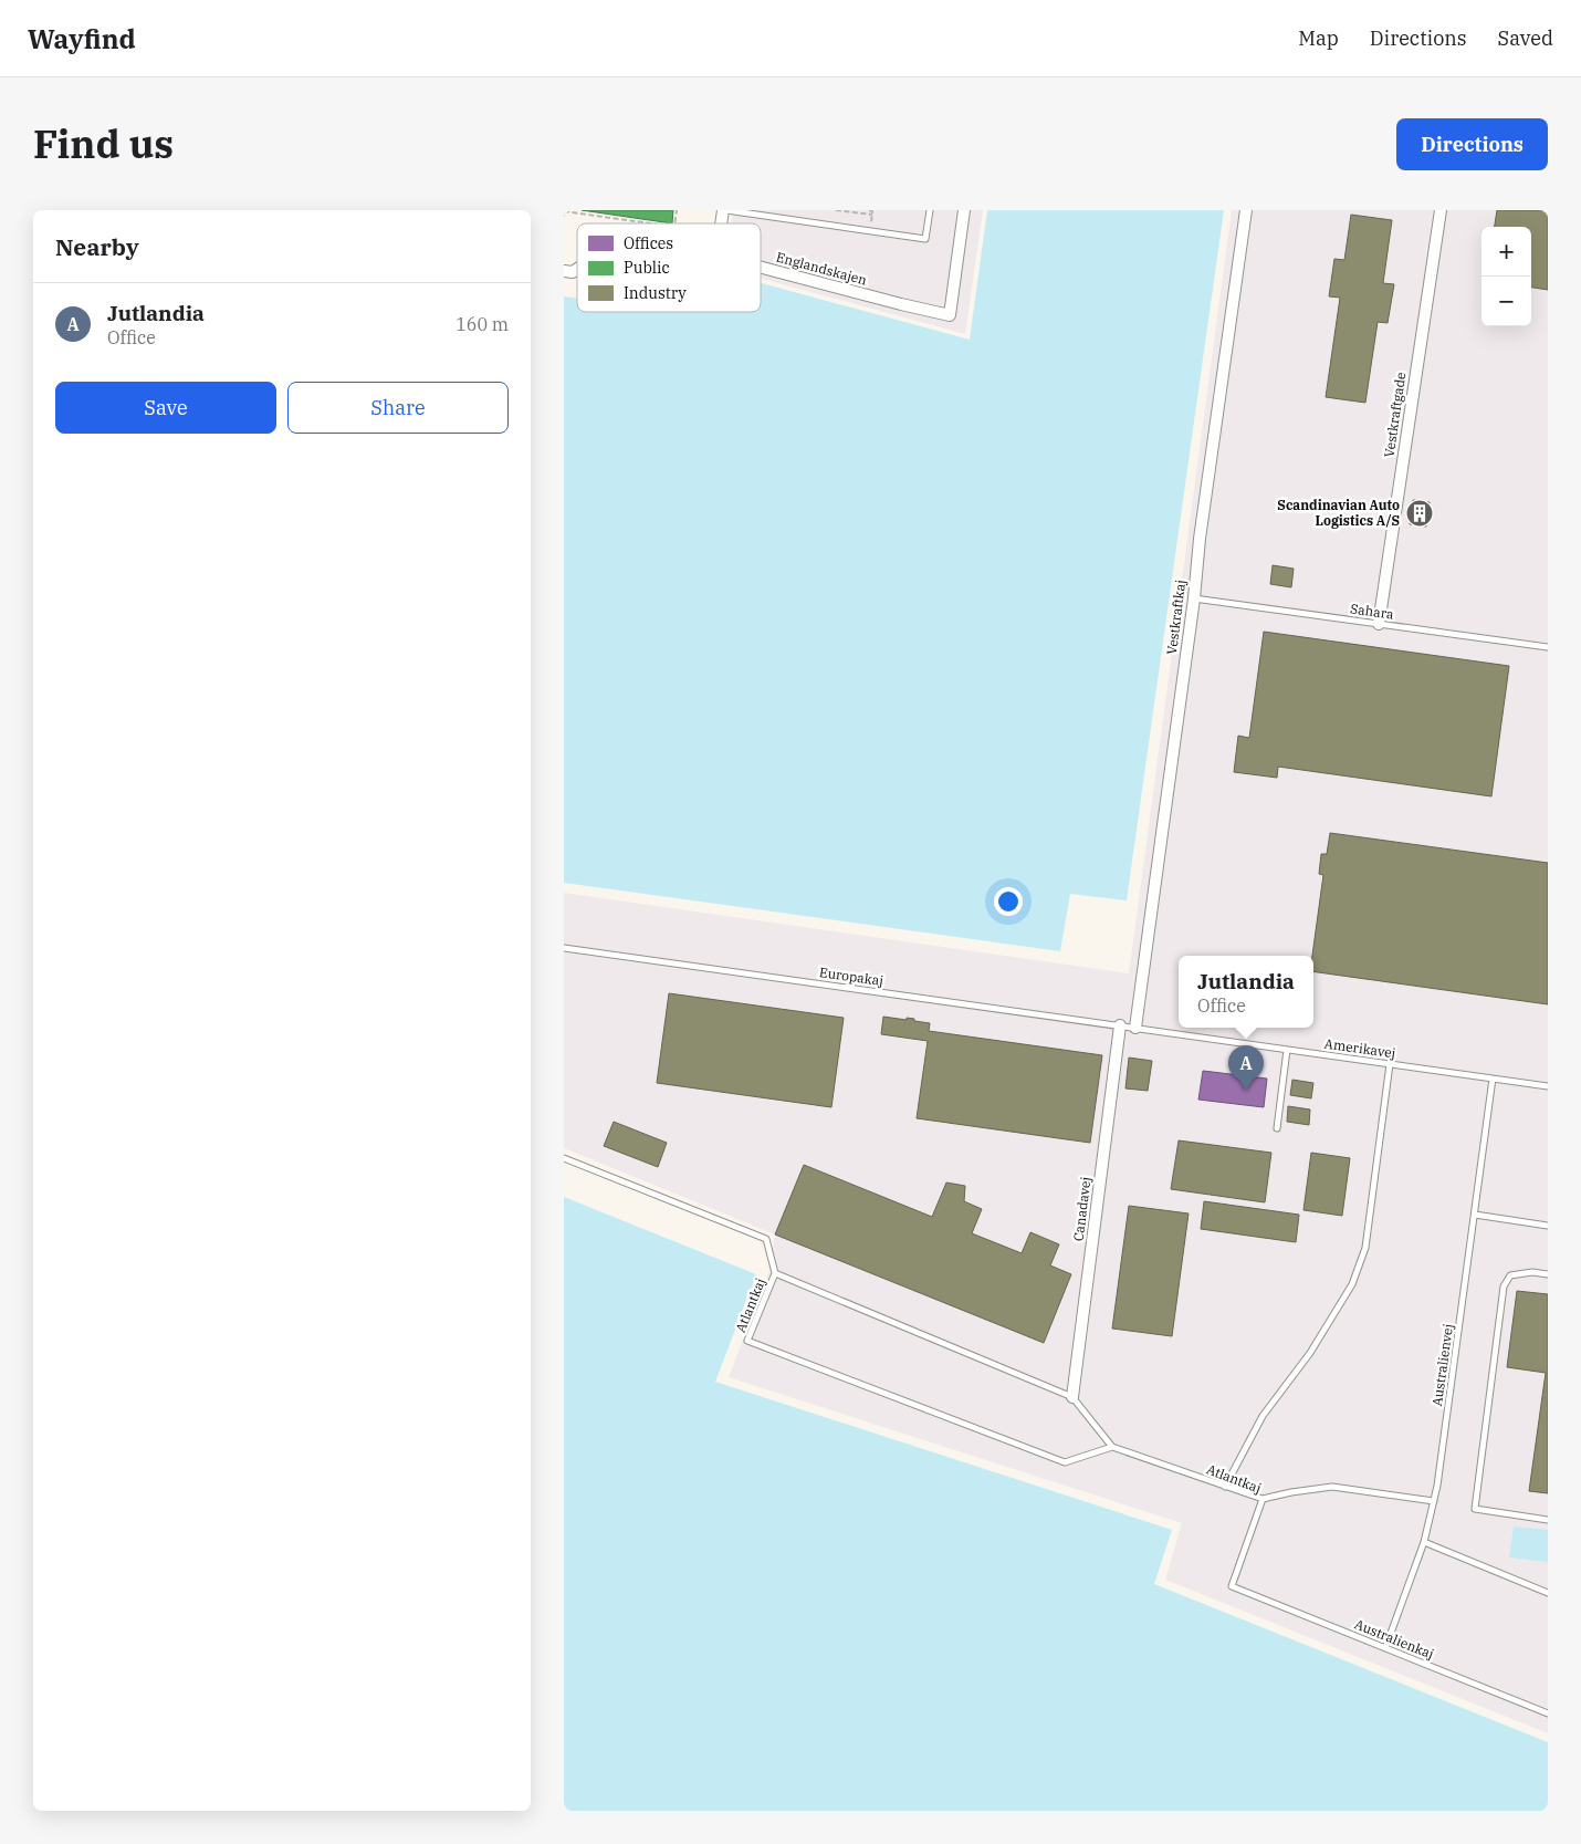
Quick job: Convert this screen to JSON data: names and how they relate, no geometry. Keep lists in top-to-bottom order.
{
  "streets": {
    "street": [
      "Englandskajen",
      "Vestkraftgade",
      "Vestkraftkaj",
      "Canadavej"
    ],
    "lane": [
      "Sahara",
      "Europakaj",
      "Amerikavej",
      "Atlantkaj",
      "Australienvej",
      "Australienkaj"
    ]
  },
  "crossings": [
    ["Vestkraftgade", "Sahara"],
    ["Sahara", "Vestkraftkaj"],
    ["Vestkraftkaj", "Europakaj"],
    ["Vestkraftkaj", "Amerikavej"],
    ["Europakaj", "Amerikavej"],
    ["Europakaj", "Canadavej"],
    ["Amerikavej", "Australienvej"],
    ["Canadavej", "Atlantkaj"],
    ["Atlantkaj", "Australienkaj"],
    ["Australienvej", "Australienkaj"]
  ],
  "places": {
    "building": ["Scandinavian Auto Logistics A/S"]
  },
  "legend": ["Offices", "Public", "Industry"],
  "page": {
    "header": "Wayfind",
    "nav": ["Map", "Directions", "Saved"],
    "title": "Find us",
    "buttons": [
      "Directions",
      ["Save", "Share"]
    ],
    "heading": "Nearby",
    "map_buttons": ["+", "−"],
    "list": [
      {
        "mark": "A",
        "name": "Jutlandia",
        "note": "Office",
        "value": "160 m"
      }
    ],
    "popup": ["Jutlandia", "Office"],
    "pins": "A"
  }
}
